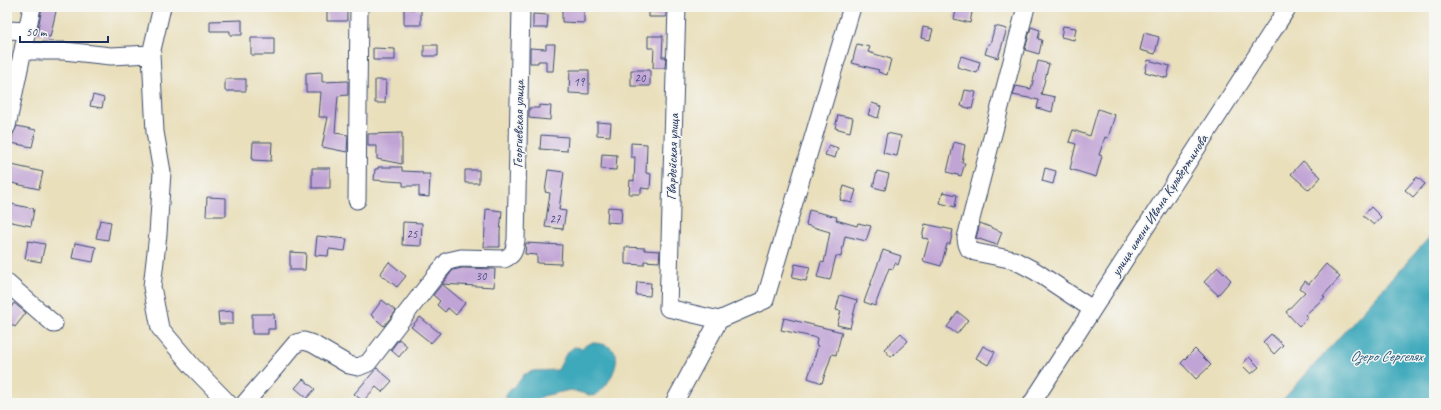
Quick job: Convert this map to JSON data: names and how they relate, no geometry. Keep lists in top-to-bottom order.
{
  "streets": {
    "street": ["Георгиевская улица", "Гвардейская улица", "улица имени Ивана Кульбертинова"]
  },
  "water": ["Озеро Сергелях"],
  "house_numbers": [
    "20",
    "19",
    "27",
    "25",
    "30"
  ],
  "scale_bar": "50 m"
}
